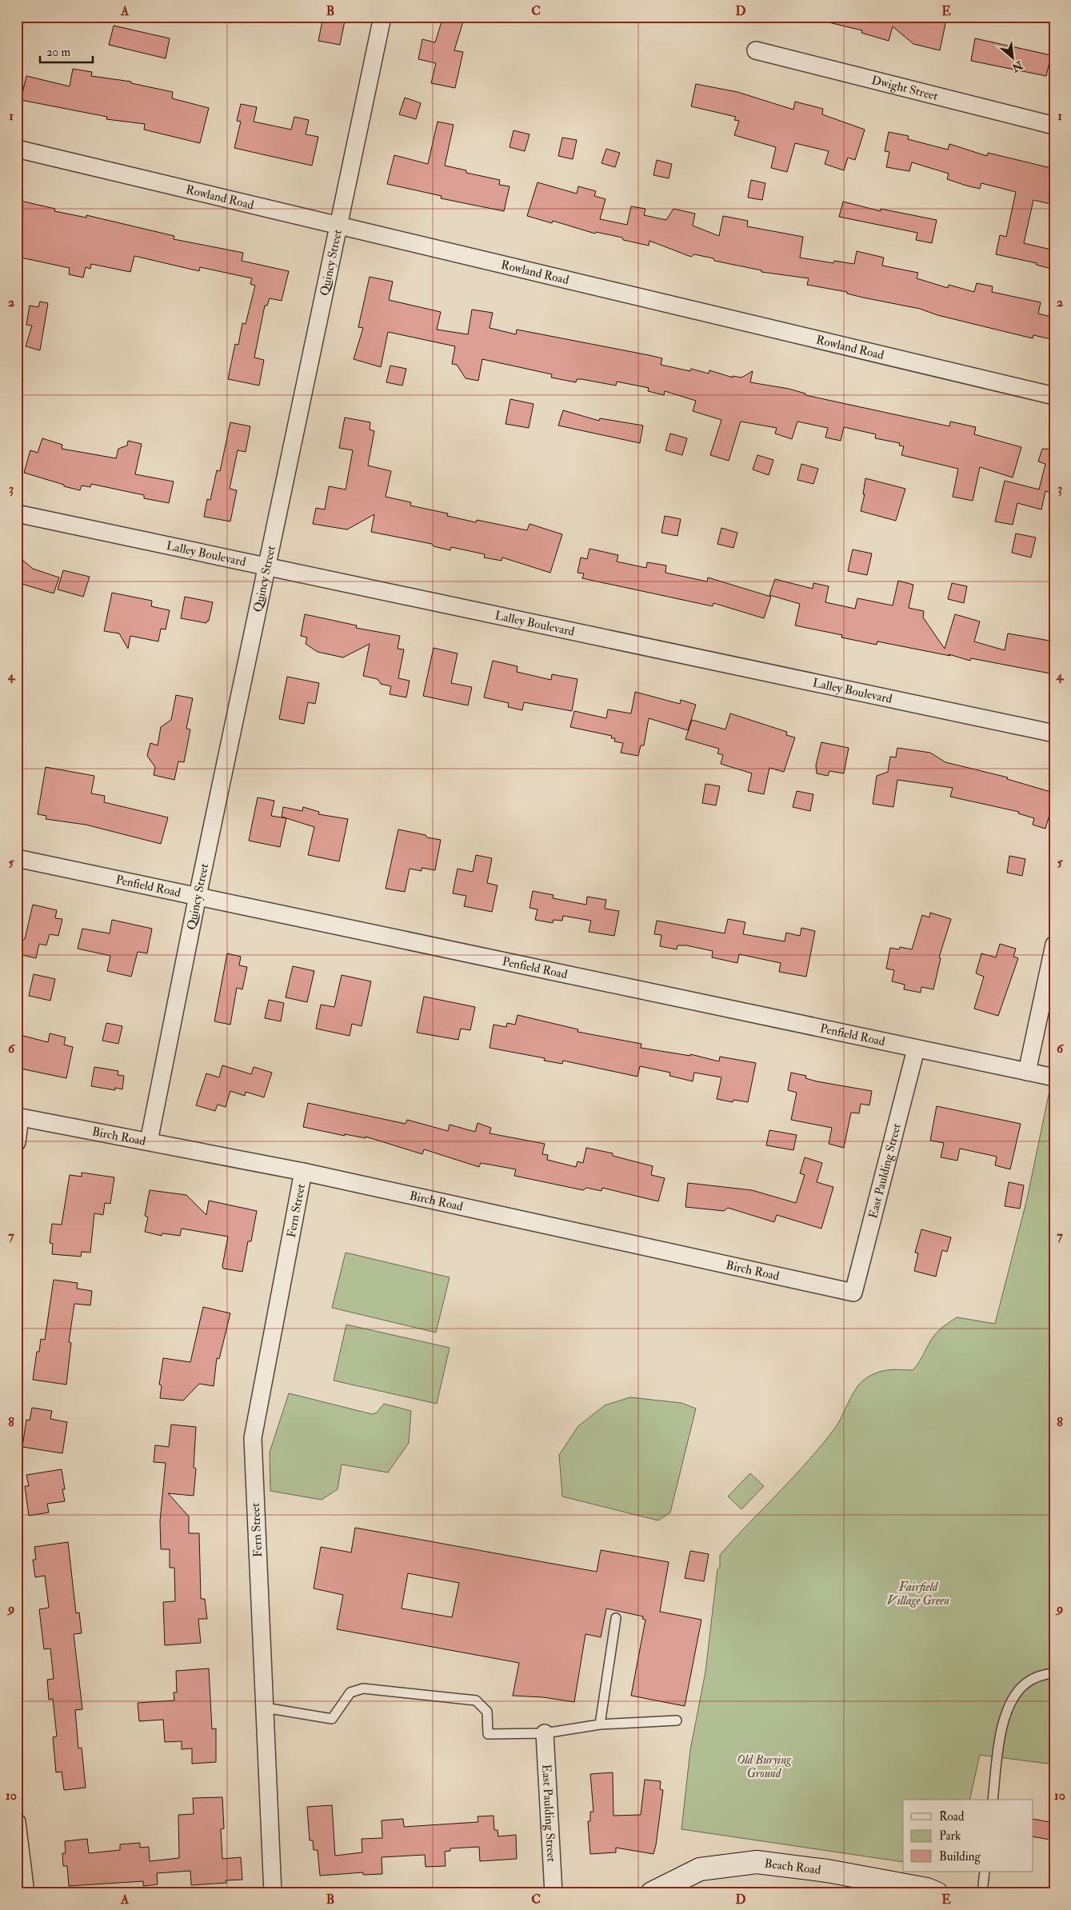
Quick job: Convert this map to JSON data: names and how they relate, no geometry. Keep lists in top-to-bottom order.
{
  "streets": {
    "street": [
      "Dwight Street",
      "Rowland Road",
      "Quincy Street",
      "Lalley Boulevard",
      "Penfield Road",
      "Birch Road",
      "East Paulding Street",
      "Fern Street",
      "Beach Road"
    ]
  },
  "crossings": [
    ["Rowland Road", "Quincy Street"],
    ["Quincy Street", "Lalley Boulevard"],
    ["Quincy Street", "Penfield Road"],
    ["Quincy Street", "Birch Road"],
    ["Penfield Road", "East Paulding Street"],
    ["Birch Road", "East Paulding Street"],
    ["Birch Road", "Fern Street"]
  ],
  "parks": ["Fairfield Village Green", "Old Burying Ground"],
  "legend": ["Road", "Park", "Building"],
  "scale_bar": "20 m",
  "north": "bottom right",
  "grid": {
    "columns": [
      "A",
      "B",
      "C",
      "D",
      "E"
    ],
    "rows": [
      "1",
      "2",
      "3",
      "4",
      "5",
      "6",
      "7",
      "8",
      "9",
      "10"
    ]
  }
}
